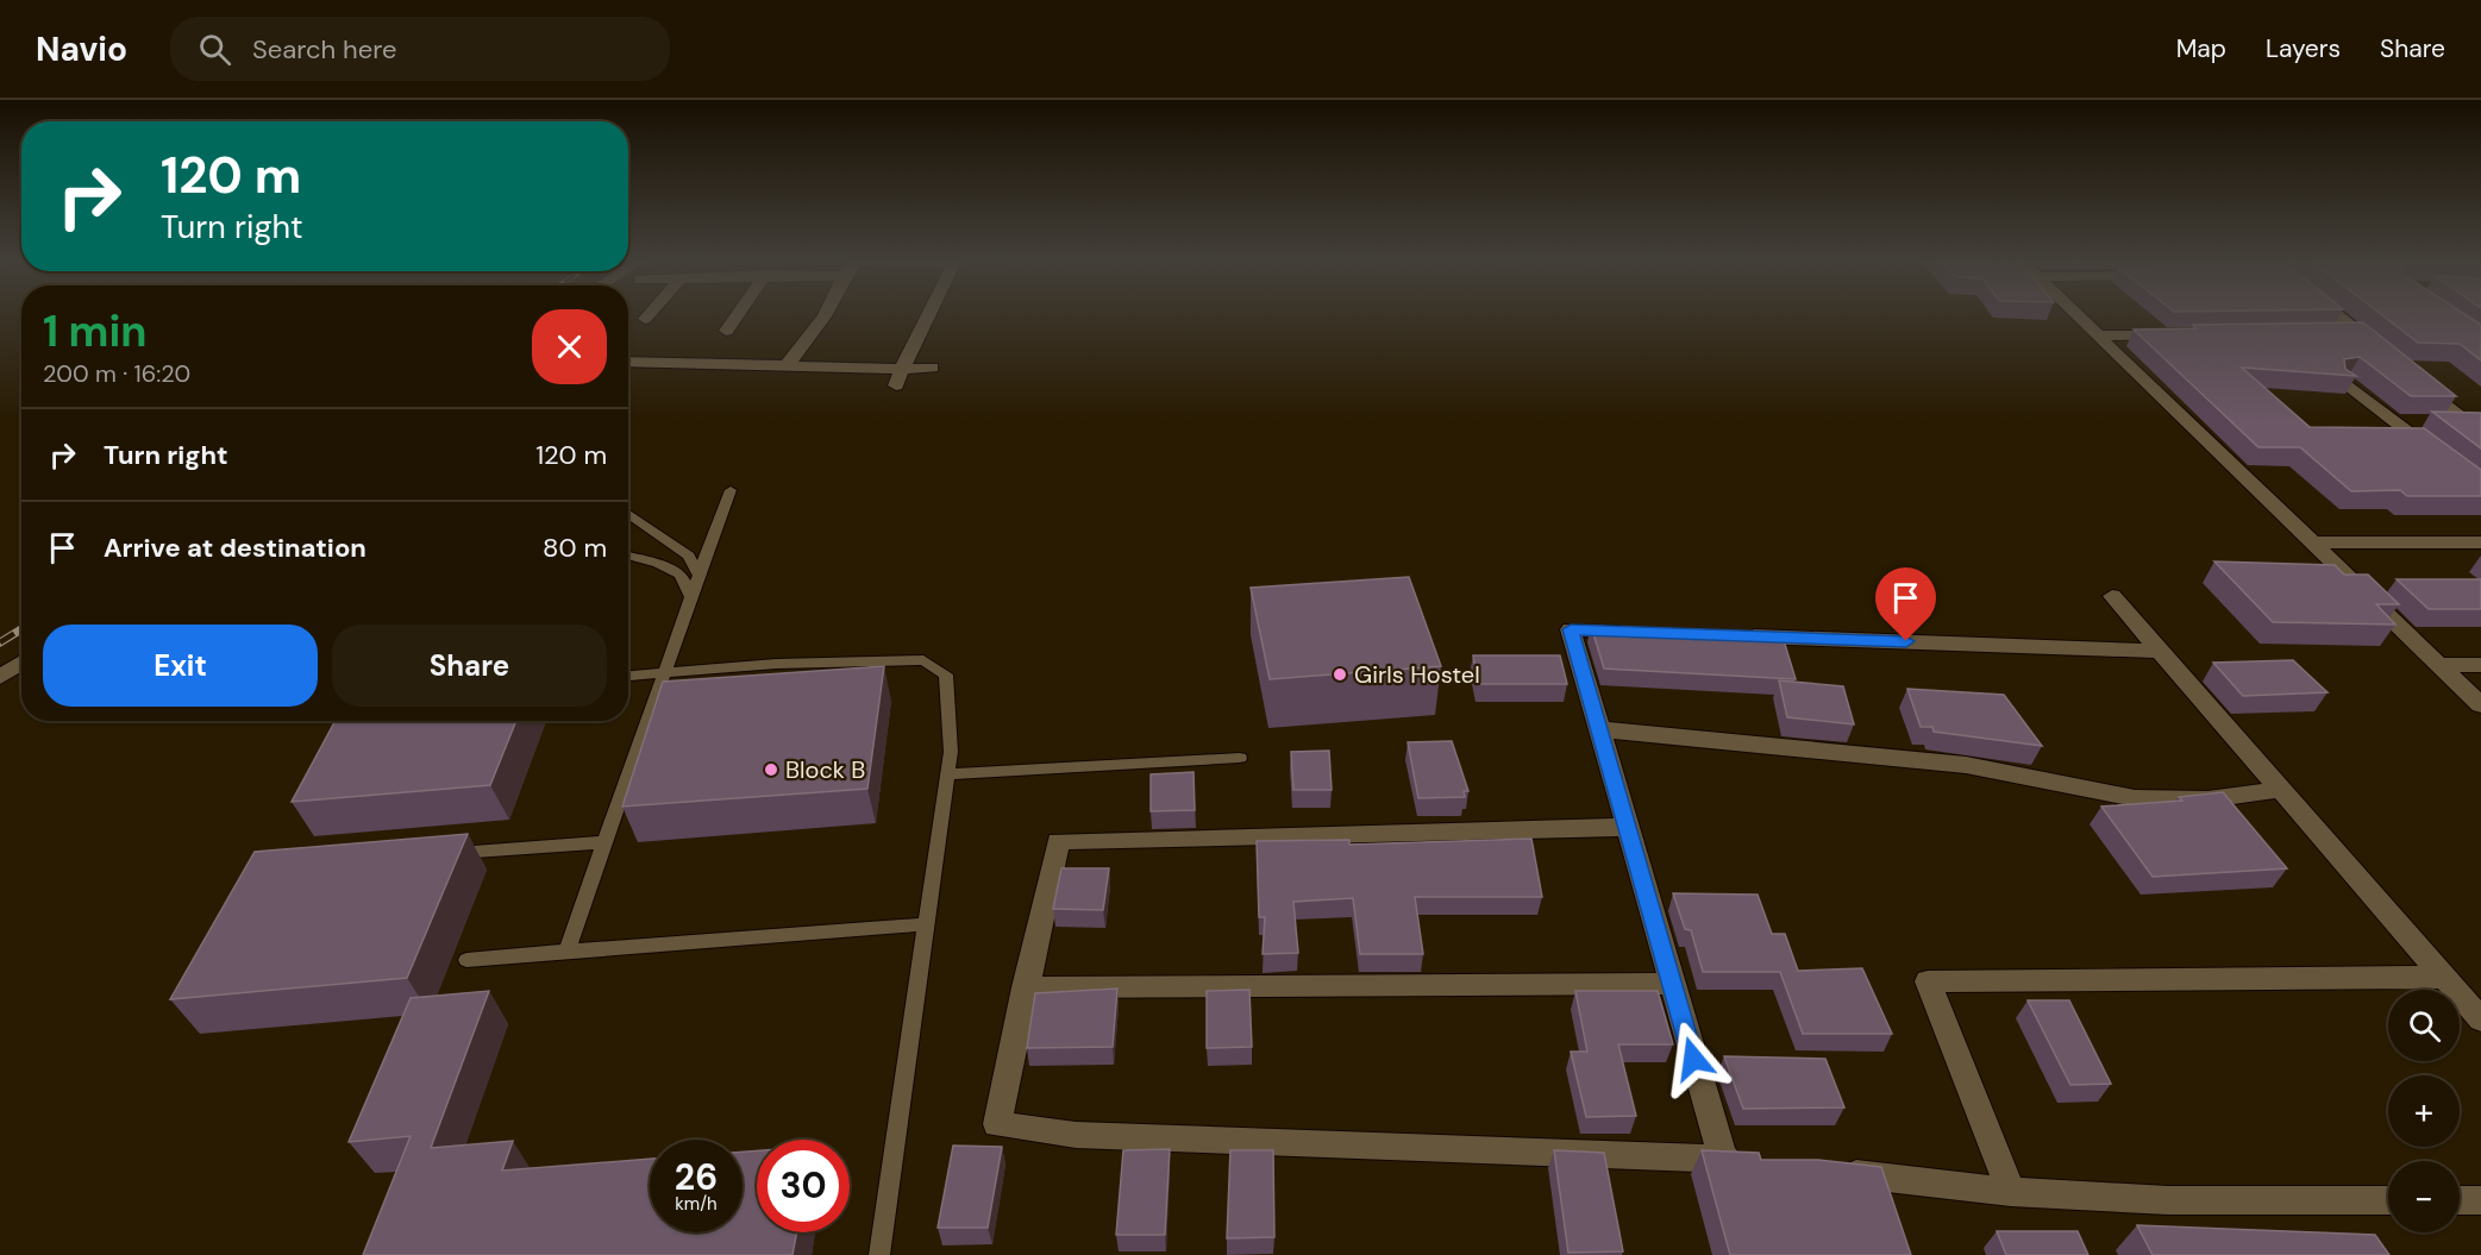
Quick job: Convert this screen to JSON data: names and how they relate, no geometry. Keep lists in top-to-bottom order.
{
  "places": ["Girls Hostel", "Block B"],
  "page": {
    "header": "Navio",
    "search": "Search here",
    "nav": ["Map", "Layers", "Share"],
    "turn": ["120 m", "Turn right"],
    "heading": ["1 min", "200 m · 16:20"],
    "list": [
      {
        "name": "Turn right",
        "value": "120 m"
      },
      {
        "name": "Arrive at destination",
        "value": "80 m"
      }
    ],
    "buttons": ["Exit", "Share"],
    "map_buttons": ["+", "−"],
    "speed": "26 km/h",
    "limit": "30"
  }
}
